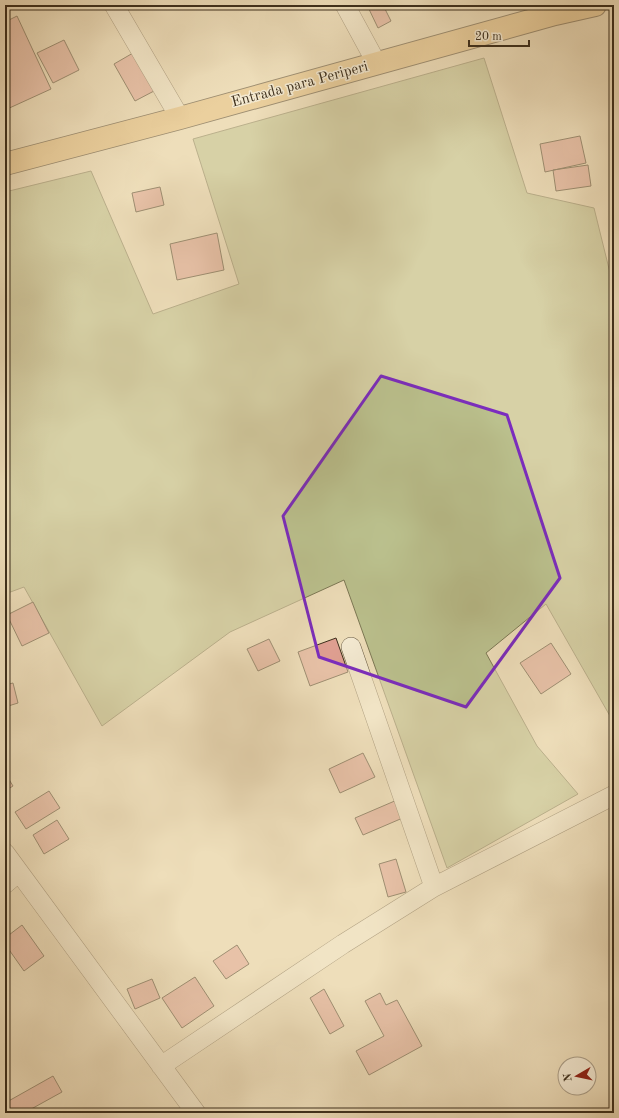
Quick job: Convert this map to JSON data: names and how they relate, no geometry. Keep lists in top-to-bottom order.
{
  "streets": {
    "main road": ["Entrada para Periperi"]
  },
  "scale_bar": "20 m",
  "north": "left"
}
